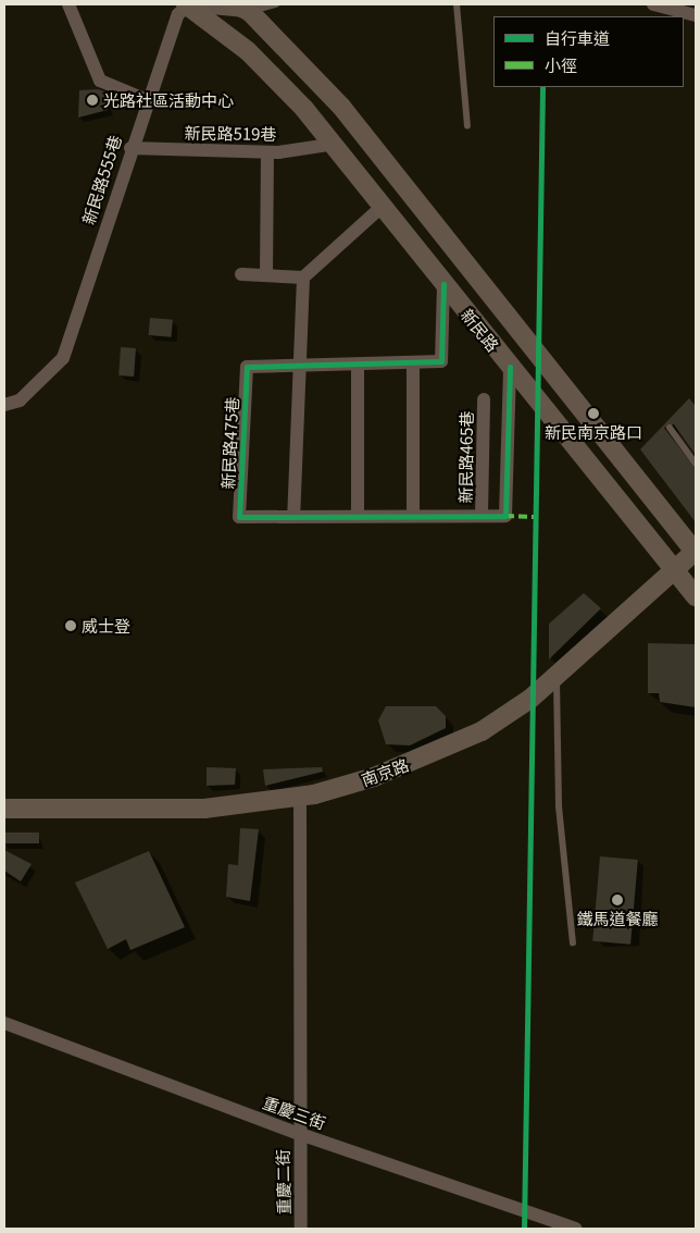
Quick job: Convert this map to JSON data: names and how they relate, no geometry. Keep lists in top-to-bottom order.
{
  "streets": {
    "street": [
      "新民路519巷",
      "新民路555巷",
      "新民路",
      "新民路475巷",
      "新民路465巷",
      "南京路",
      "重慶三街",
      "重慶二街"
    ]
  },
  "crossings": [
    ["新民路519巷", "新民路555巷"],
    ["新民路519巷", "新民路"],
    ["新民路555巷", "新民路"],
    ["新民路", "新民路475巷"],
    ["新民路", "南京路"],
    ["新民路475巷", "新民路465巷"],
    ["南京路", "重慶二街"],
    ["重慶三街", "重慶二街"]
  ],
  "places": [
    "光路社區活動中心",
    "新民南京路口",
    "威士登",
    "鐵馬道餐廳"
  ],
  "legend": ["自行車道", "小徑"]
}
